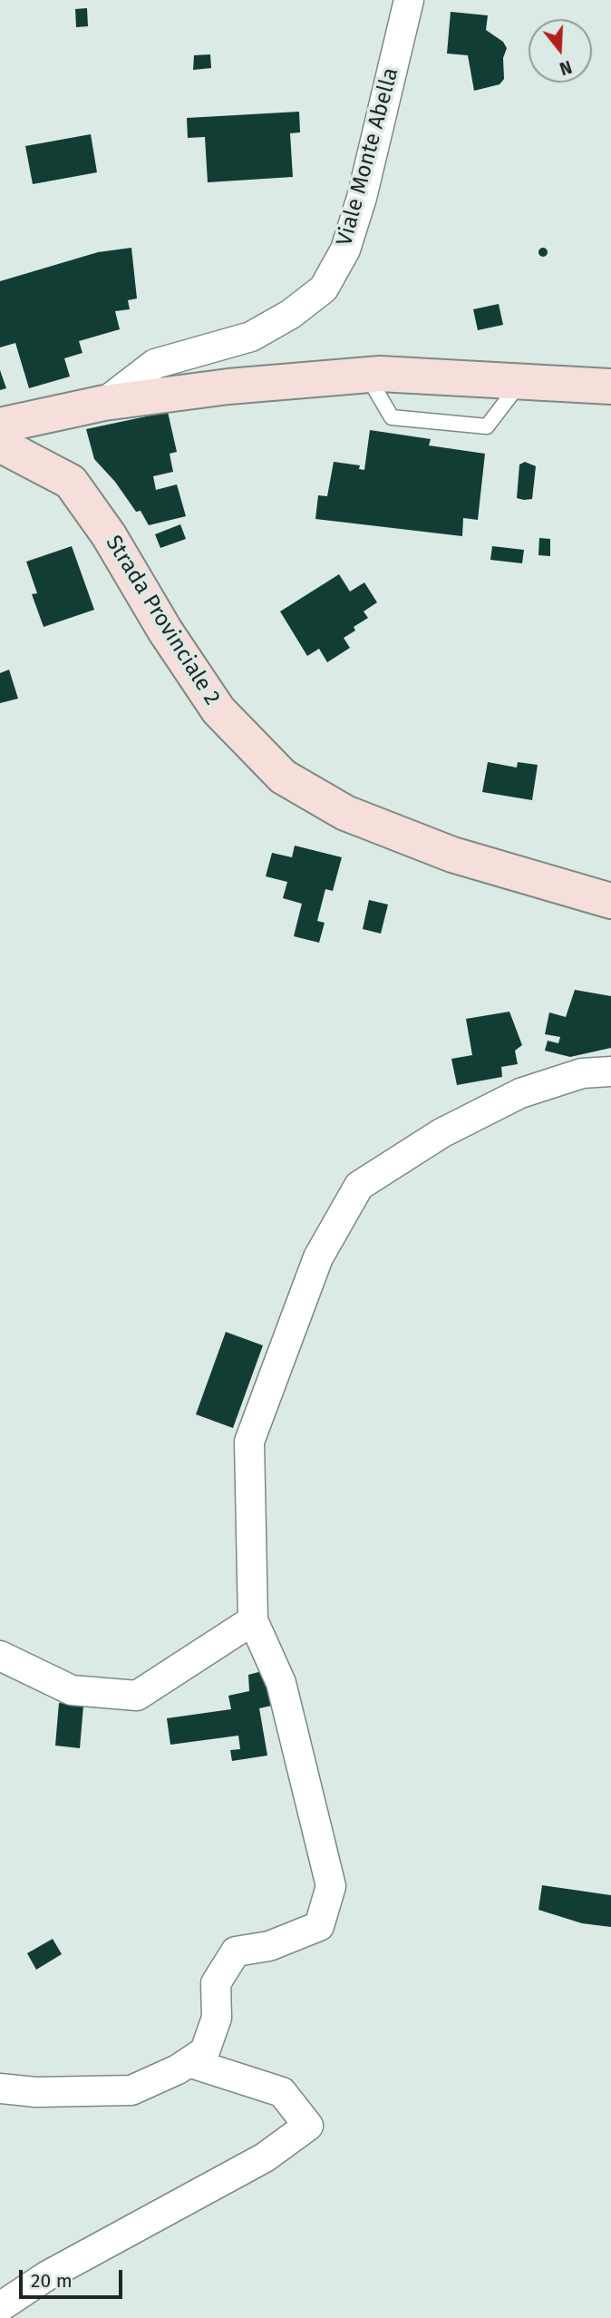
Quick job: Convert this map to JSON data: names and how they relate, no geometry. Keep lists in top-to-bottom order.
{
  "streets": {
    "street": ["Viale Monte Abella", "Strada Provinciale 2"]
  },
  "scale_bar": "20 m",
  "north": "bottom"
}
